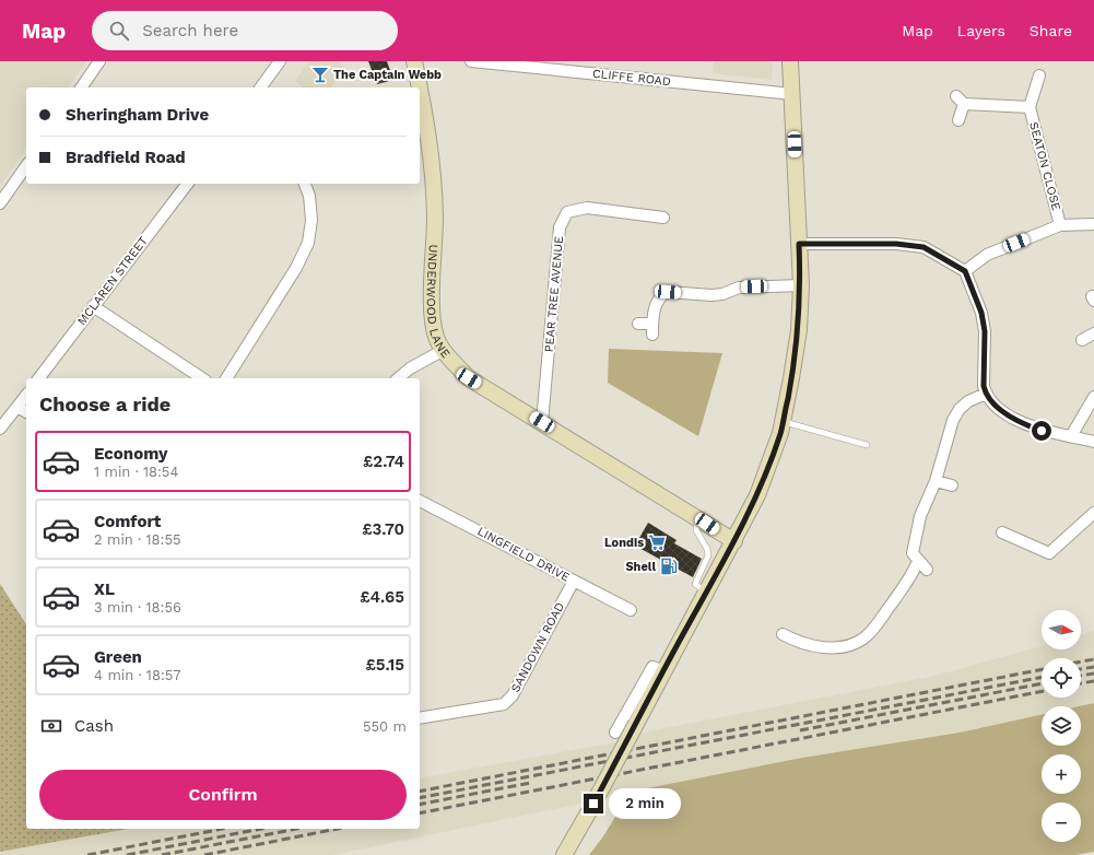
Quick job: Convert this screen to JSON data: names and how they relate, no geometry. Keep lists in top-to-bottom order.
{
  "streets": {
    "main road": ["UNDERWOOD LANE"],
    "street": [
      "CLIFFE ROAD",
      "SEATON CLOSE",
      "MCLAREN STREET",
      "PEAR TREE AVENUE",
      "LINGFIELD DRIVE",
      "SANDOWN ROAD"
    ]
  },
  "crossings": [
    ["PEAR TREE AVENUE", "UNDERWOOD LANE"],
    ["LINGFIELD DRIVE", "SANDOWN ROAD"]
  ],
  "places": {
    "bar": ["The Captain Webb"],
    "supermarket": ["Londis"],
    "fuel station": ["Shell"]
  },
  "north": "right",
  "page": {
    "header": "Map",
    "search": "Search here",
    "nav": ["Map", "Layers", "Share"],
    "banner": ["Sheringham Drive", "Bradfield Road"],
    "heading": "Choose a ride",
    "list": [
      {
        "name": "Economy",
        "note": "1 min · 18:54",
        "value": "£2.74"
      },
      {
        "name": "Comfort",
        "note": "2 min · 18:55",
        "value": "£3.70"
      },
      {
        "name": "XL",
        "note": "3 min · 18:56",
        "value": "£4.65"
      },
      {
        "name": "Green",
        "note": "4 min · 18:57",
        "value": "£5.15"
      }
    ],
    "map_buttons": ["+", "−"],
    "pay": ["Cash", "550 m"],
    "buttons": "Confirm",
    "bubble": "2 min"
  }
}
